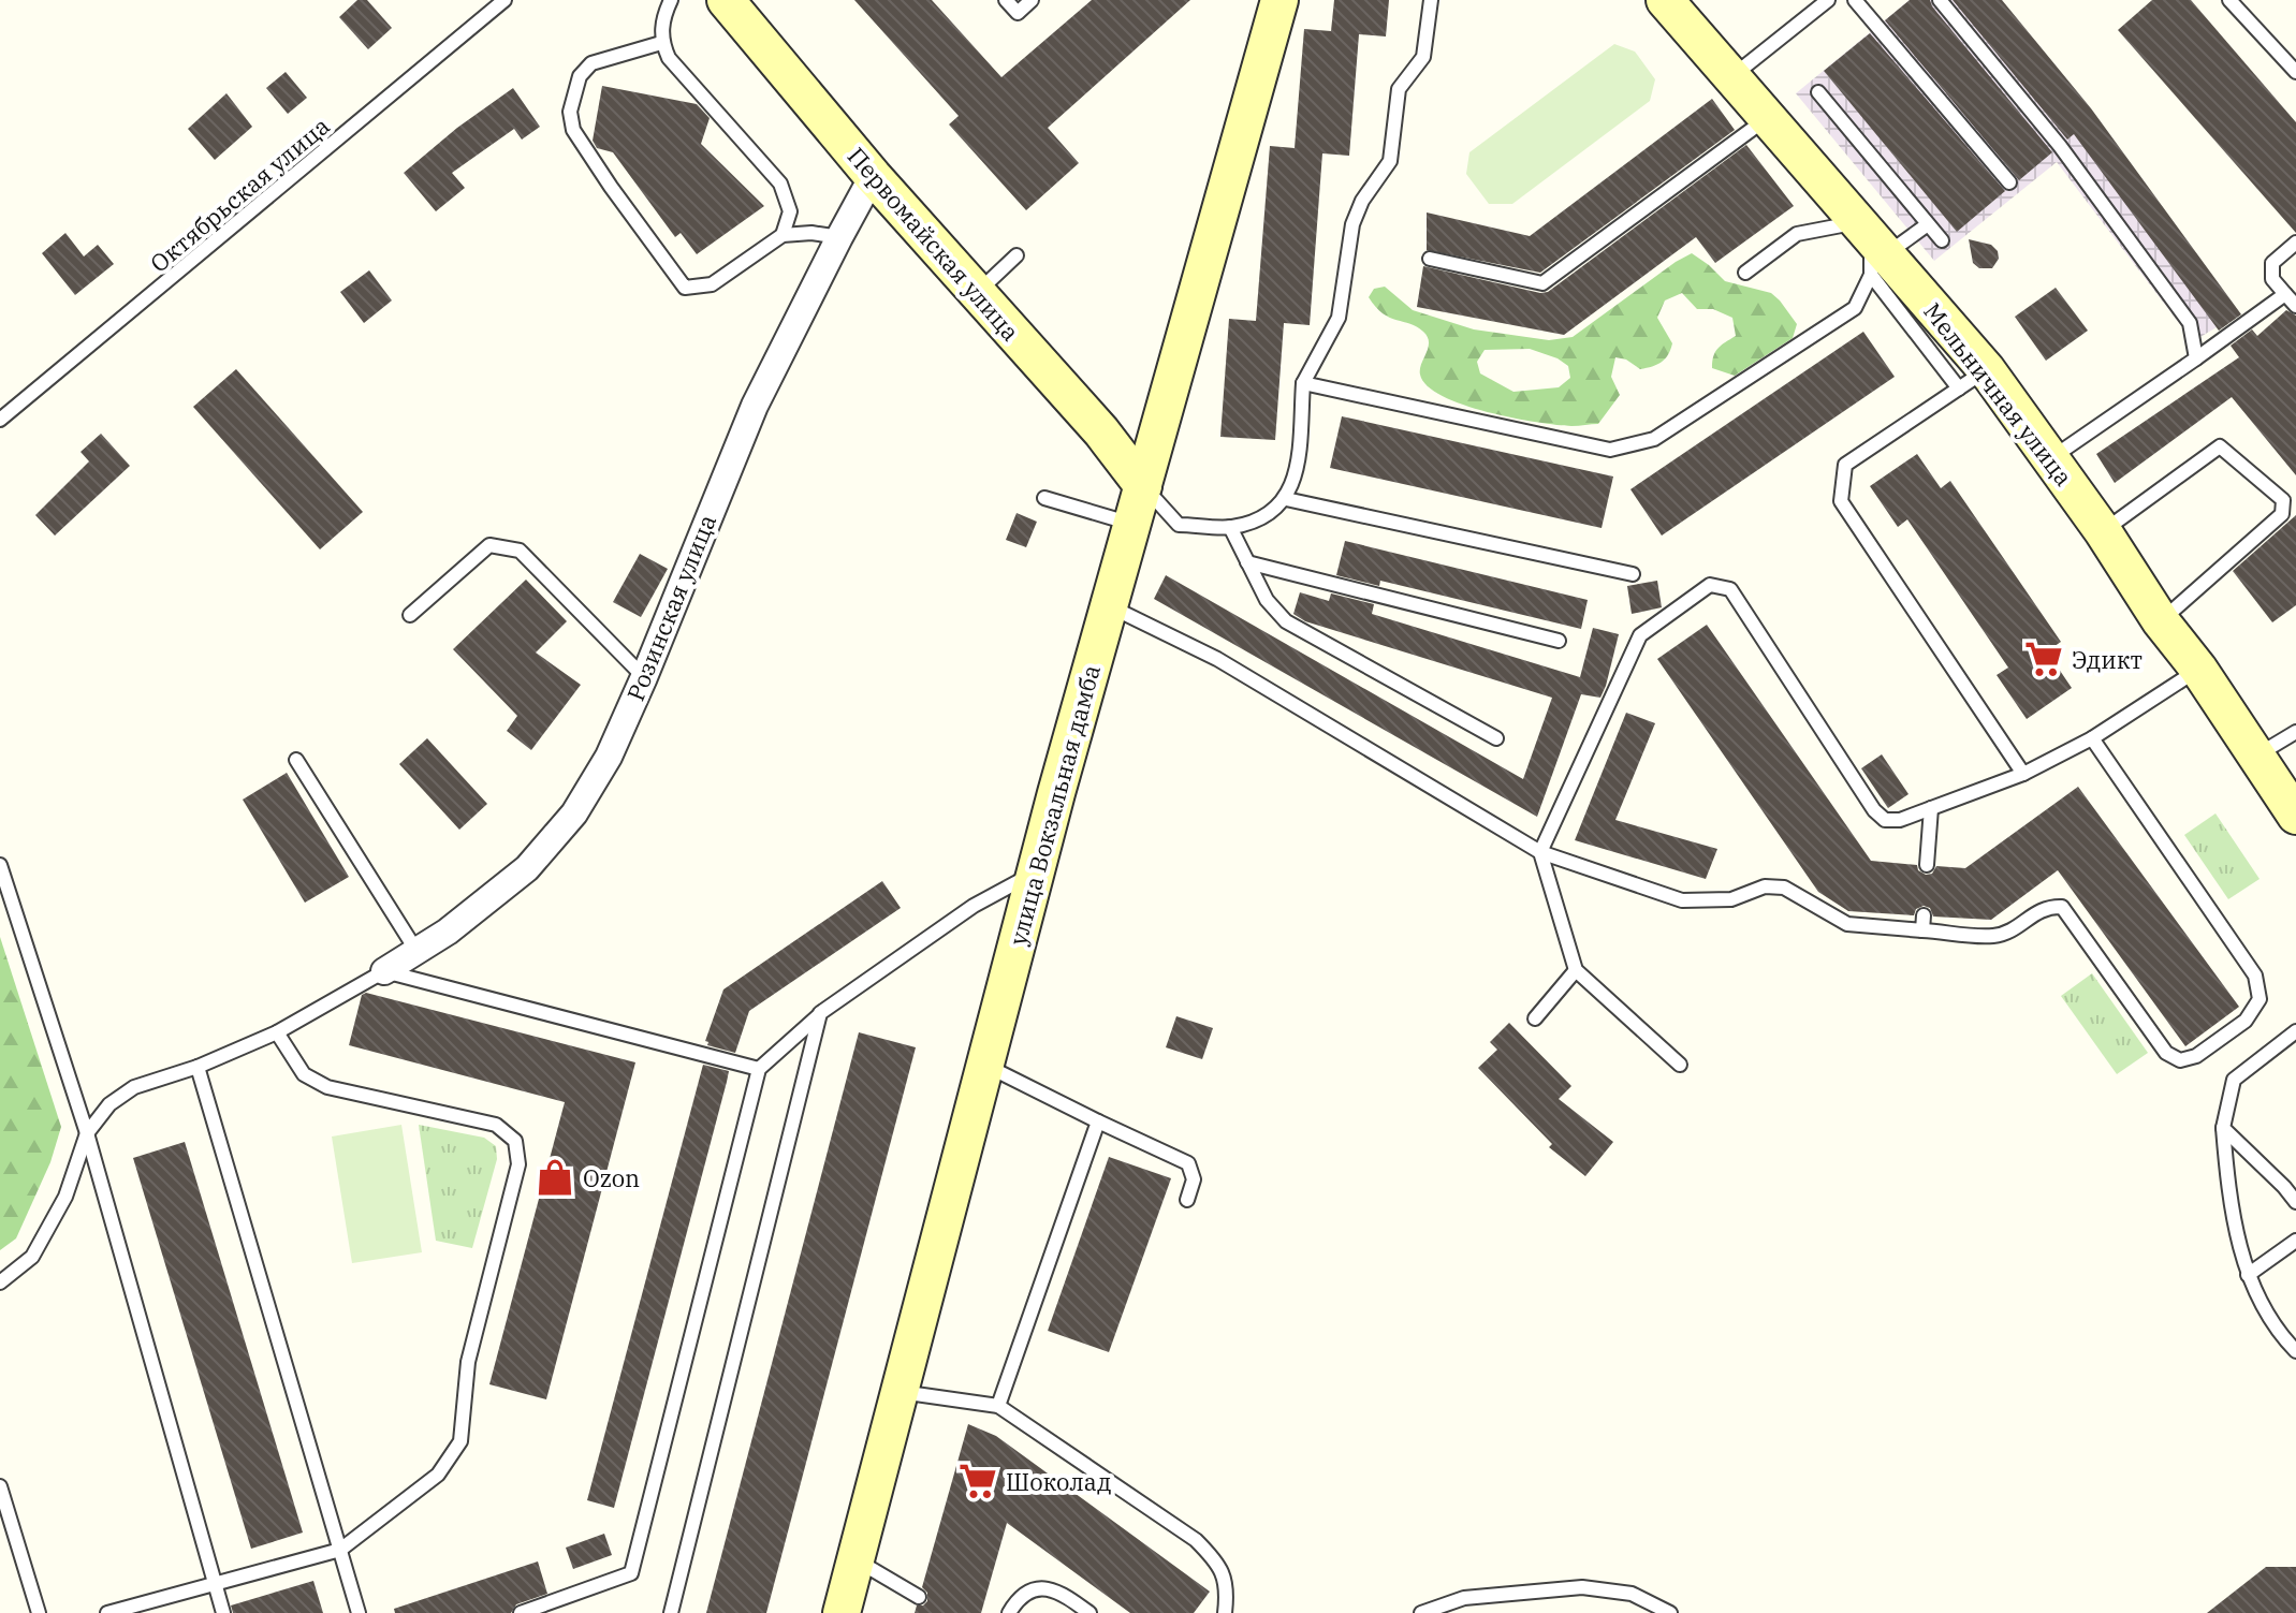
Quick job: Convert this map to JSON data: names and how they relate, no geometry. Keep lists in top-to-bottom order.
{
  "streets": {
    "street": [
      "Первомайская улица",
      "Мельничная улица",
      "Розинская улица",
      "улица Вокзальная дамба"
    ],
    "lane": ["Октябрьская улица"]
  },
  "crossings": [
    ["Первомайская улица", "Розинская улица"],
    ["Первомайская улица", "улица Вокзальная дамба"]
  ],
  "places": {
    "supermarket": ["Эдикт", "Шоколад"],
    "shop": ["Ozon"]
  }
}
